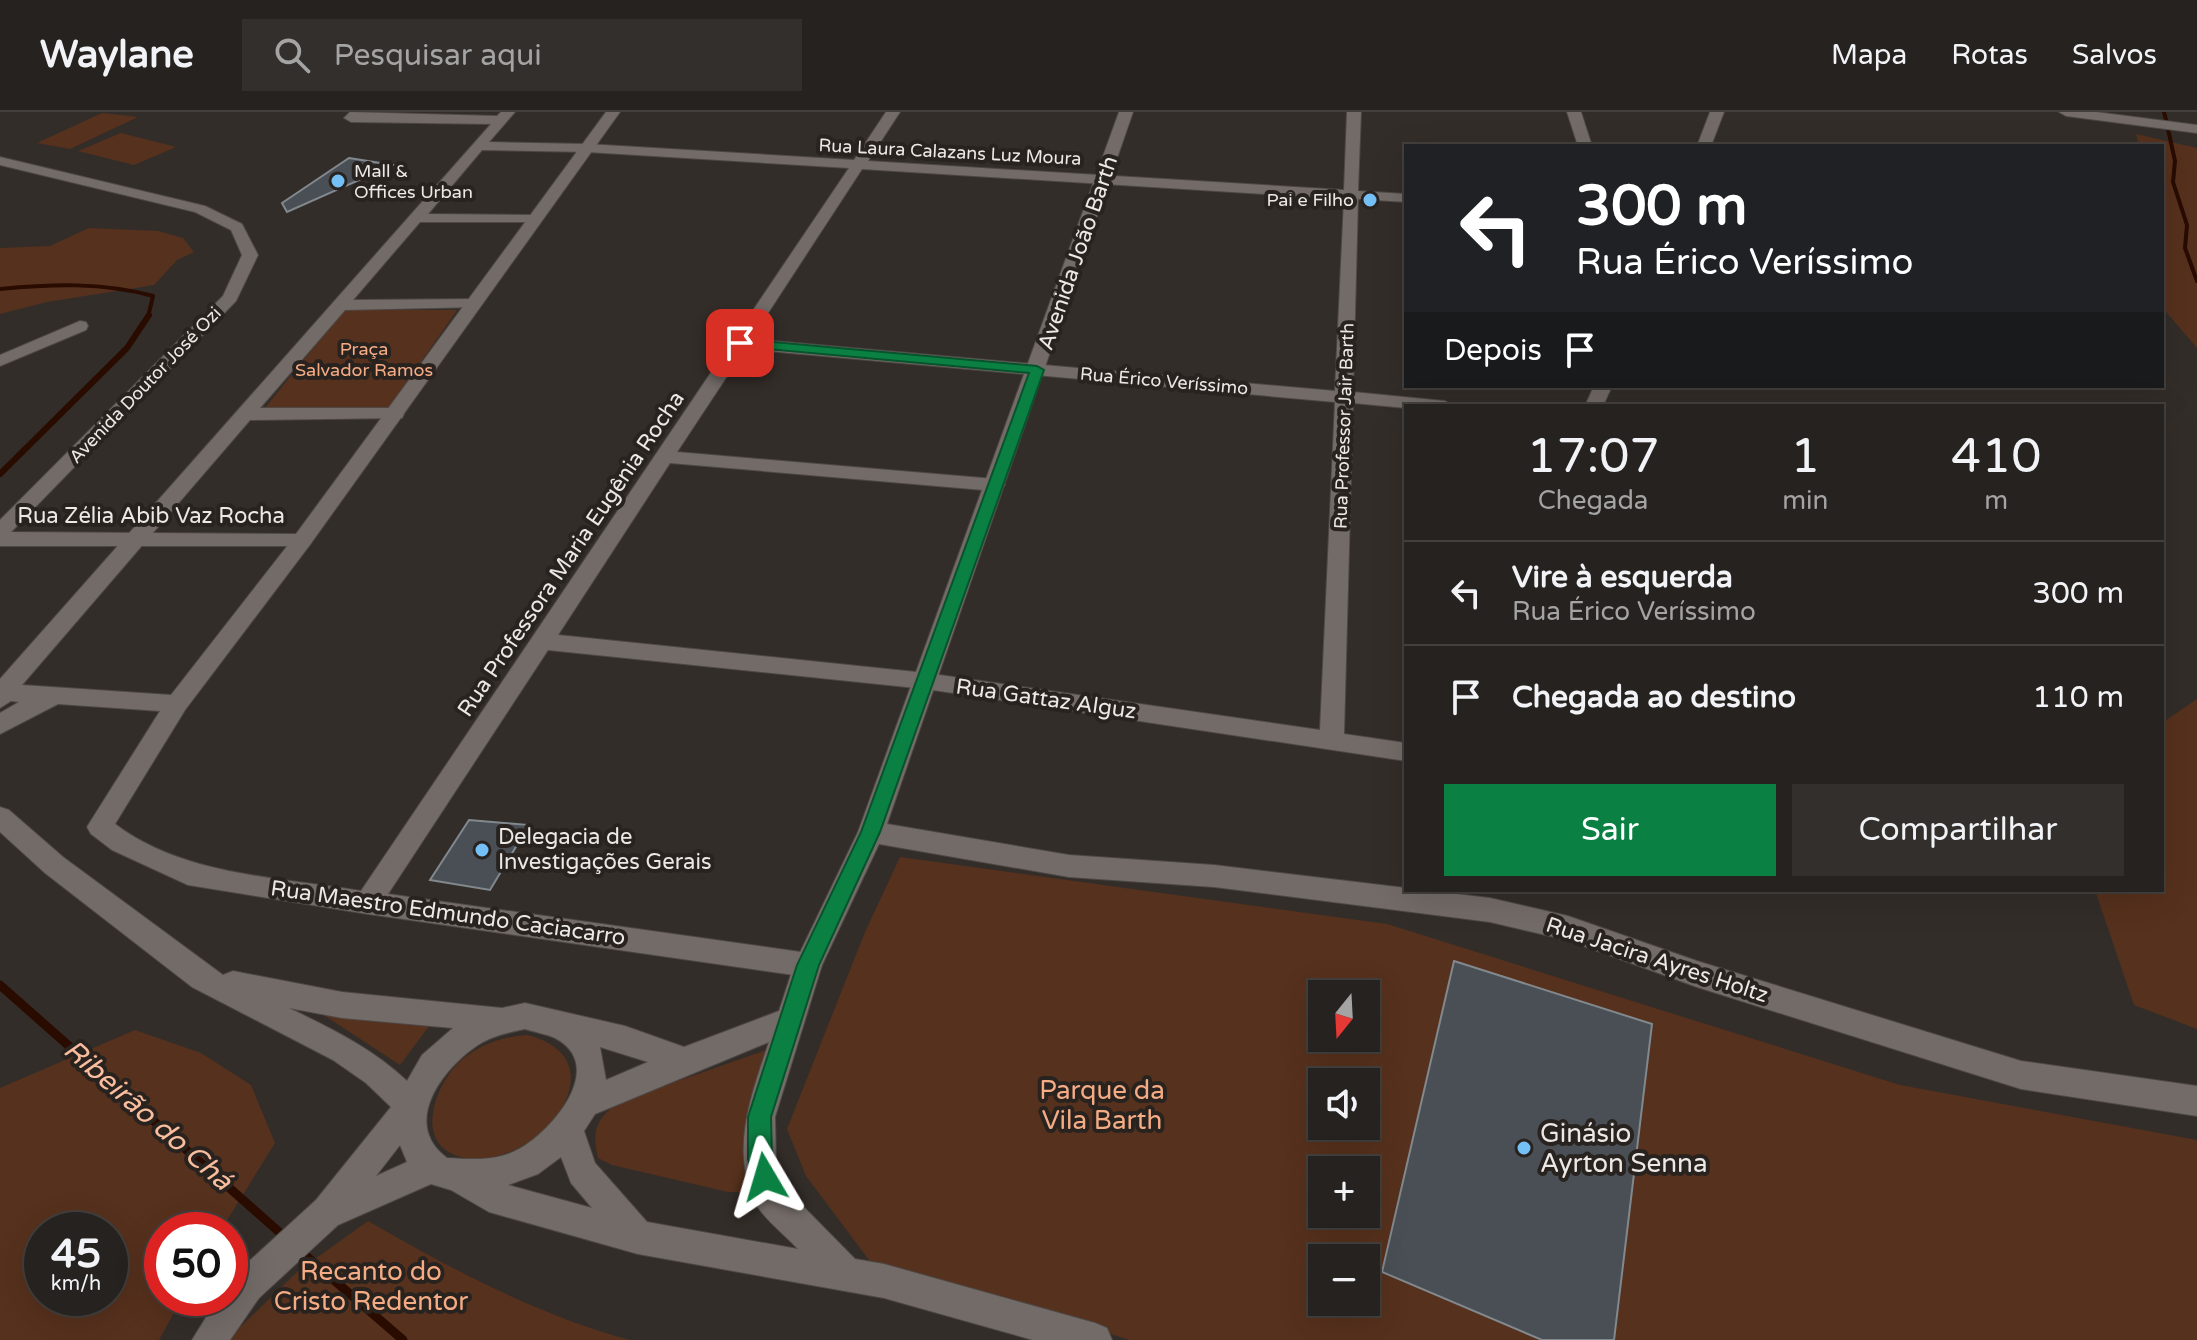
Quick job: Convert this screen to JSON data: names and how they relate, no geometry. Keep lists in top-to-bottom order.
{
  "streets": {
    "street": [
      "Rua Laura Calazans Luz Moura",
      "Avenida João Barth",
      "Rua Érico Veríssimo",
      "Avenida Doutor José Ozi",
      "Rua Professor Jair Barth",
      "Rua Zélia Abib Vaz Rocha",
      "Rua Professora Maria Eugênia Rocha",
      "Rua Gattaz Alguz",
      "Rua Maestro Edmundo Caciacarro",
      "Rua Jacira Ayres Holtz"
    ]
  },
  "crossings": [
    ["Rua Laura Calazans Luz Moura", "Avenida João Barth"],
    ["Rua Laura Calazans Luz Moura", "Rua Professor Jair Barth"],
    ["Rua Laura Calazans Luz Moura", "Rua Professora Maria Eugênia Rocha"],
    ["Avenida João Barth", "Rua Érico Veríssimo"],
    ["Avenida João Barth", "Rua Gattaz Alguz"],
    ["Avenida João Barth", "Rua Maestro Edmundo Caciacarro"],
    ["Avenida João Barth", "Rua Jacira Ayres Holtz"],
    ["Rua Érico Veríssimo", "Rua Professor Jair Barth"],
    ["Rua Érico Veríssimo", "Rua Professora Maria Eugênia Rocha"],
    ["Rua Professor Jair Barth", "Rua Gattaz Alguz"],
    ["Rua Professora Maria Eugênia Rocha", "Rua Gattaz Alguz"],
    ["Rua Professora Maria Eugênia Rocha", "Rua Maestro Edmundo Caciacarro"]
  ],
  "water": ["Ribeirão do Chá"],
  "parks": ["Praça Salvador Ramos", "Parque da Vila Barth", "Recanto do Cristo Redentor"],
  "places": [
    "Mall & Offices Urban",
    "Pai e Filho",
    "Delegacia de Investigações Gerais",
    "Ginásio Ayrton Senna"
  ],
  "north": "bottom",
  "page": {
    "header": "Waylane",
    "search": "Pesquisar aqui",
    "nav": ["Mapa", "Rotas", "Salvos"],
    "turn": ["300 m", "Rua Érico Veríssimo"],
    "then": "Depois",
    "eta": [
      "17:07",
      "Chegada",
      "1",
      "min",
      "410",
      "m"
    ],
    "list": [
      {
        "name": "Vire à esquerda",
        "note": "Rua Érico Veríssimo",
        "value": "300 m"
      },
      {
        "name": "Chegada ao destino",
        "value": "110 m"
      }
    ],
    "buttons": ["Sair", "Compartilhar"],
    "map_buttons": ["+", "−"],
    "speed": "45 km/h",
    "limit": "50"
  }
}
